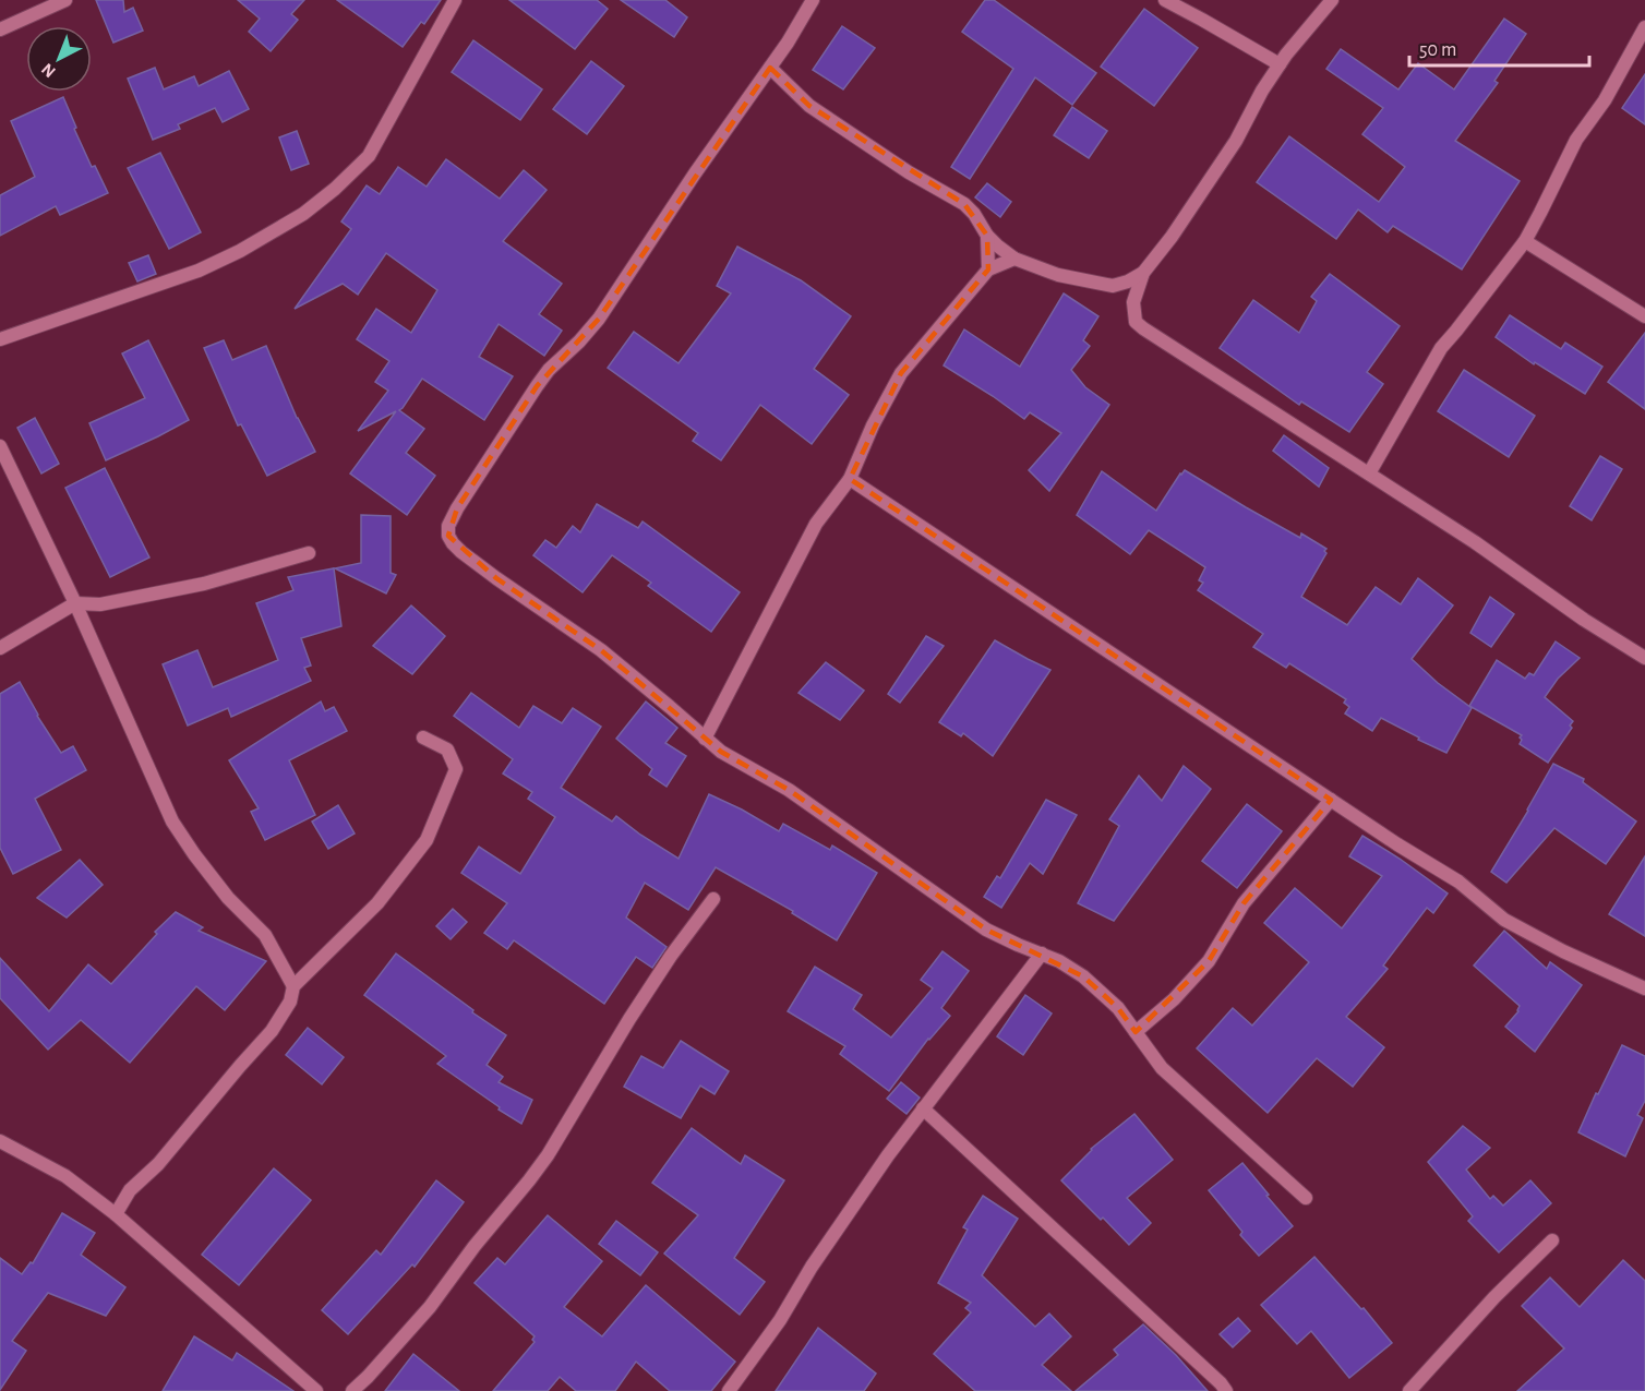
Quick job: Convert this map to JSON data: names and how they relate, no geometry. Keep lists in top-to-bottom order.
{
  "scale_bar": "50 m",
  "north": "bottom left"
}
